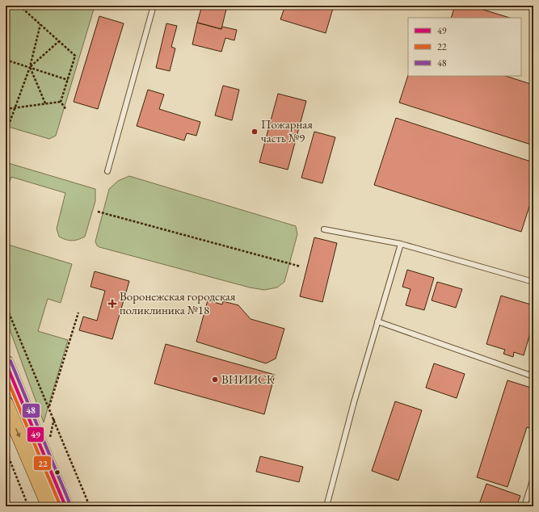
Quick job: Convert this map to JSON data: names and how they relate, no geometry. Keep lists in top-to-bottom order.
{
  "places": {
    "other": ["Пожарная часть №9", "ВНИИСК"],
    "health": ["Воронежская городская поликлиника №18"]
  },
  "lines": ["transit line 48", "transit line 49", "transit line 22"],
  "legend": ["49", "22", "48"]
}
